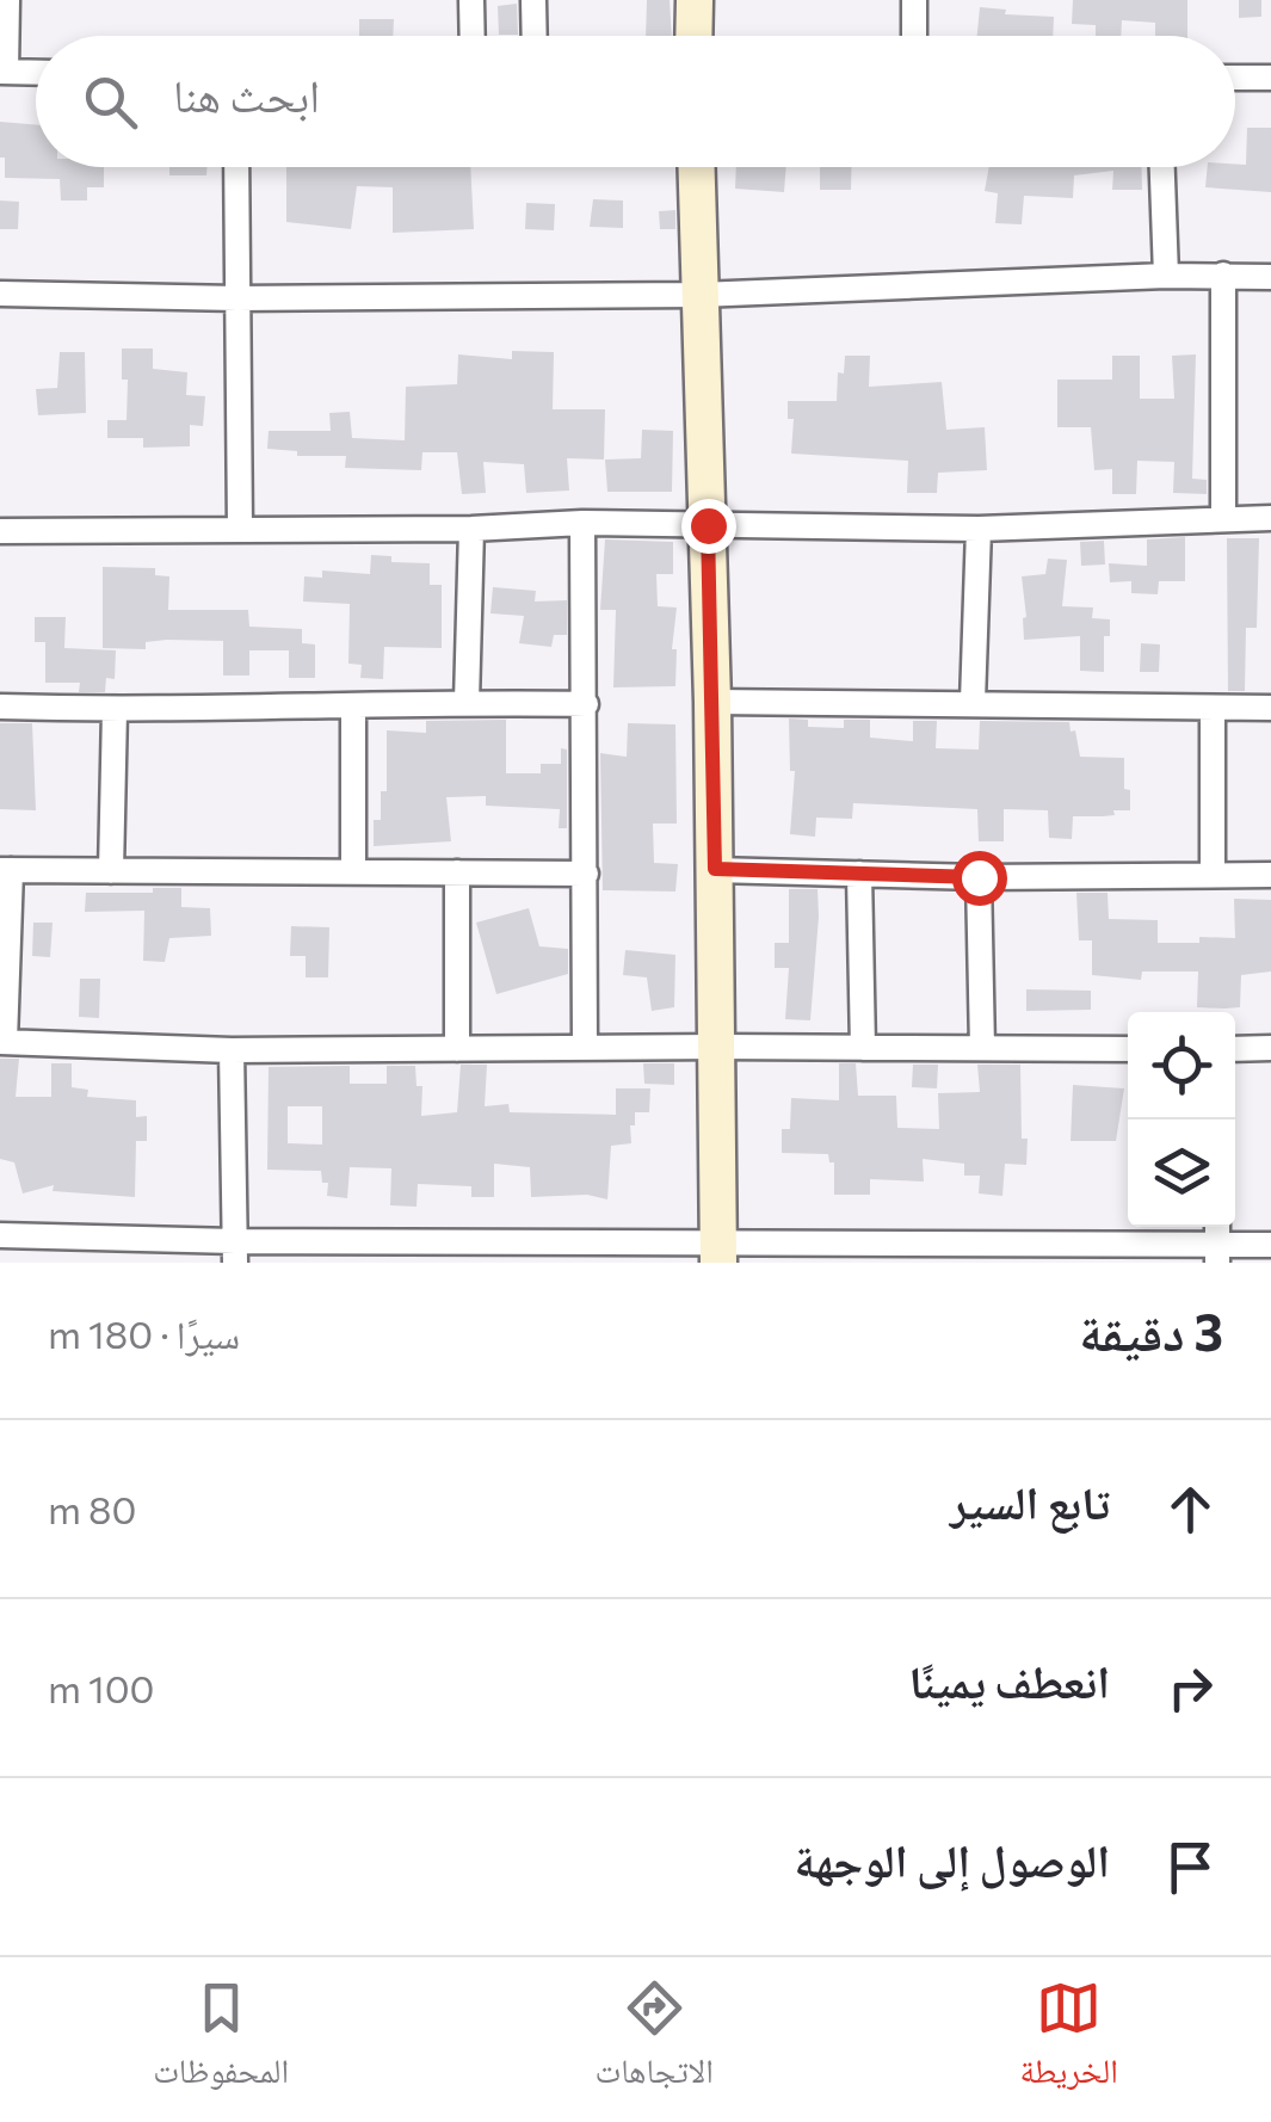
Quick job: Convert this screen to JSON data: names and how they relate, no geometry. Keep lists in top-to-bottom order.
{
  "page": {
    "search": "ابحث هنا",
    "heading": ["3 دقيقة", "سيرًا · 180 m"],
    "list": [
      ["تابع السير", "80 m"],
      ["انعطف يمينًا", "100 m"],
      "الوصول إلى الوجهة"
    ],
    "nav": ["الخريطة", "الاتجاهات", "المحفوظات"]
  }
}
